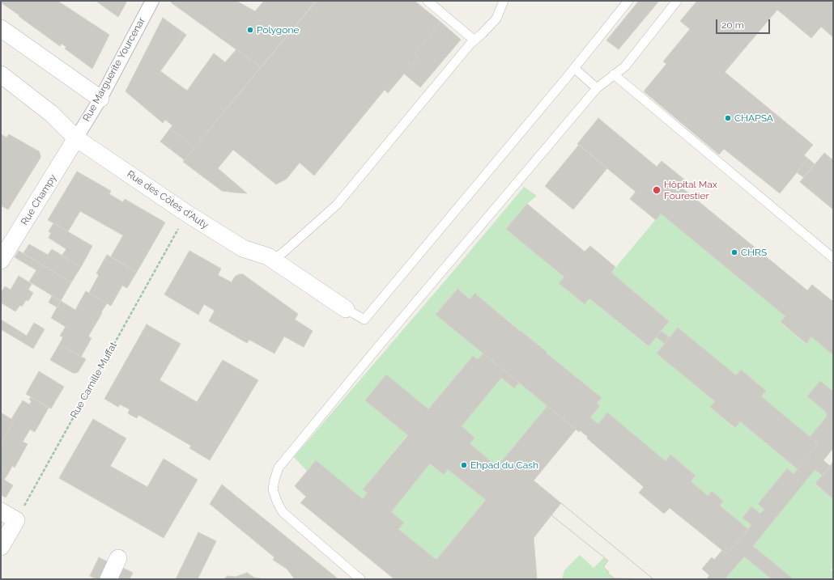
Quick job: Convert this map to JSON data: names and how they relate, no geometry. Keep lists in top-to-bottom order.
{
  "streets": {
    "street": ["Rue Marguerite Yourcenar", "Rue Champy", "Rue des Côtes d'Auty"],
    "path": ["Rue Camille Muffat"]
  },
  "crossings": [
    ["Rue Marguerite Yourcenar", "Rue Champy"],
    ["Rue Marguerite Yourcenar", "Rue des Côtes d'Auty"],
    ["Rue Champy", "Rue des Côtes d'Auty"],
    ["Rue des Côtes d'Auty", "Rue Camille Muffat"]
  ],
  "places": [
    "Polygone",
    "CHAPSA",
    "Hôpital Max Fourestier",
    "CHRS",
    "Ehpad du Cash"
  ],
  "scale_bar": "20 m"
}
